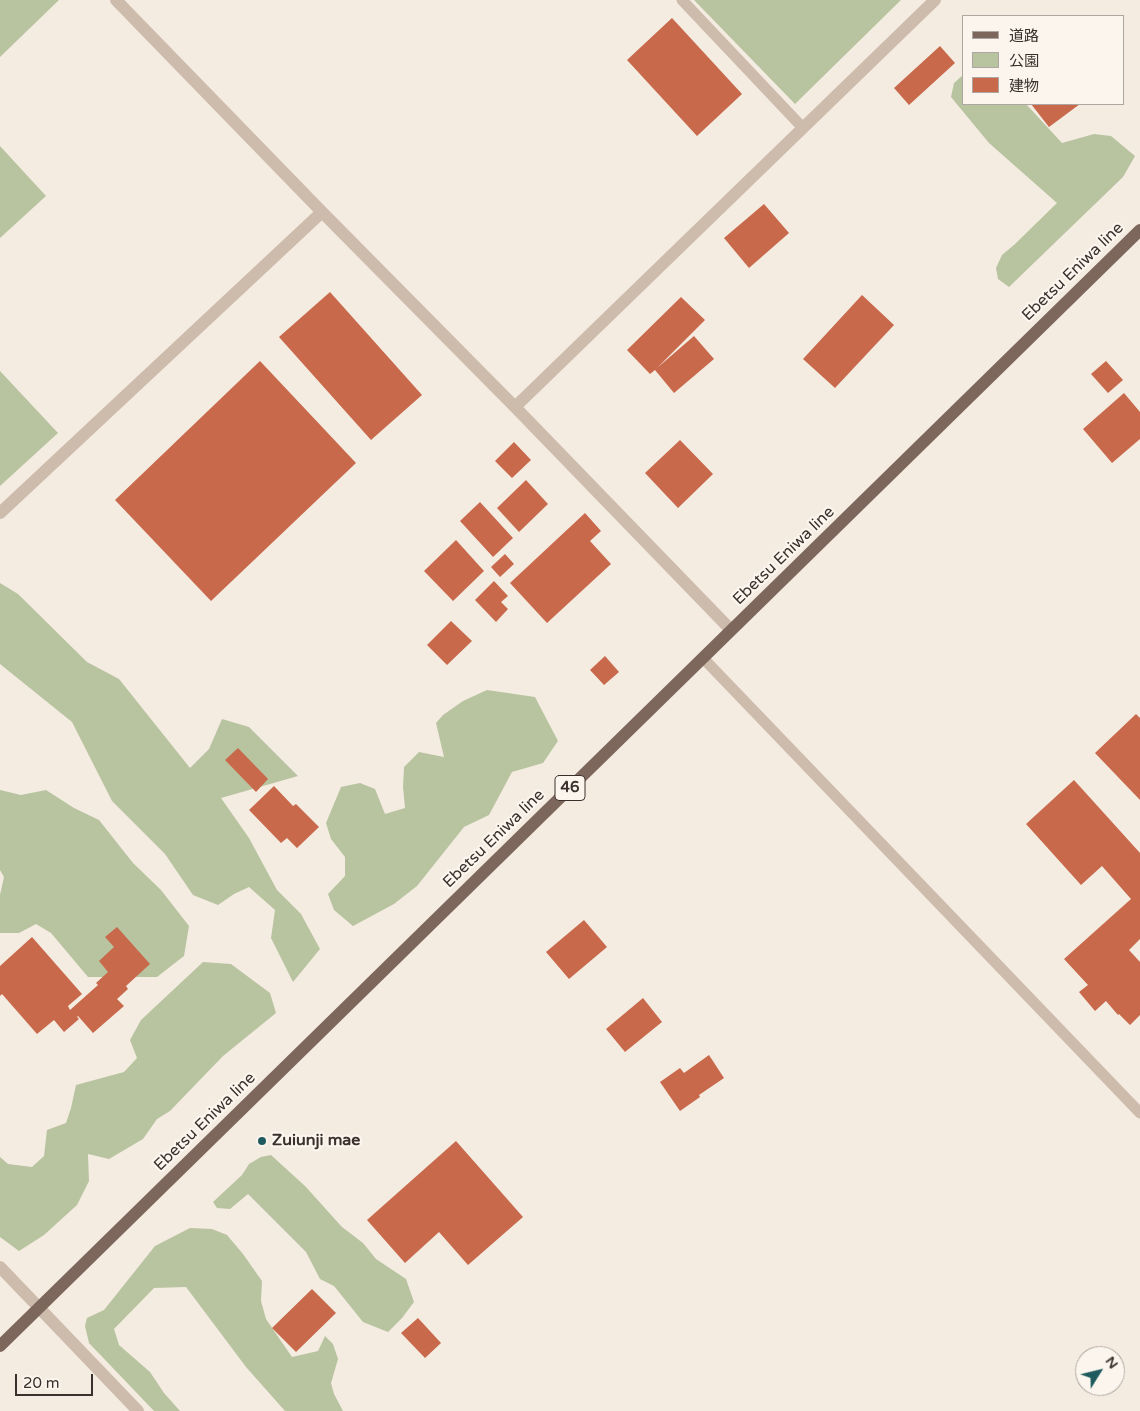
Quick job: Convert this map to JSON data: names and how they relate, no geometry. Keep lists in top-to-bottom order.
{
  "streets": {
    "main road": ["Ebetsu Eniwa line", "46"]
  },
  "places": ["Zuiunji mae"],
  "legend": ["道路", "公園", "建物"],
  "scale_bar": "20 m",
  "north": "top right"
}
